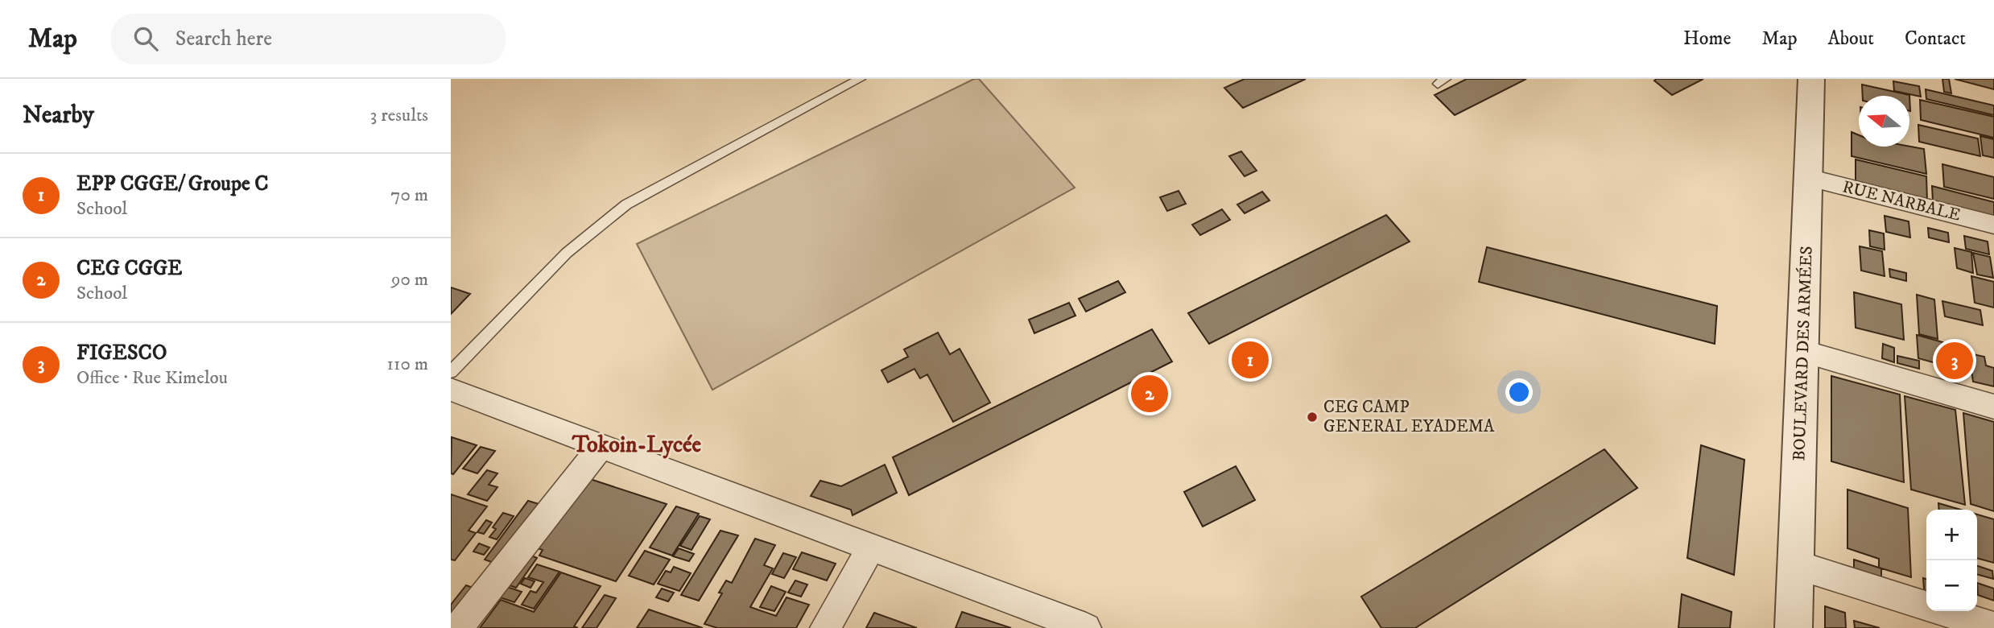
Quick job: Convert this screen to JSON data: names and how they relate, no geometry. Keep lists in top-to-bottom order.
{
  "streets": {
    "street": ["RUE NARBALE", "BOULEVARD DES ARMÉES"]
  },
  "crossings": [
    ["RUE NARBALE", "BOULEVARD DES ARMÉES"]
  ],
  "districts": ["Tokoin-Lycée"],
  "places": ["CEG CAMP GENERAL EYADEMA"],
  "north": "left",
  "page": {
    "header": "Map",
    "search": "Search here",
    "nav": [
      "Home",
      "Map",
      "About",
      "Contact"
    ],
    "heading": ["Nearby", "3 results"],
    "list": [
      {
        "mark": "1",
        "name": "EPP CGGE/ Groupe C",
        "note": "School",
        "value": "70 m"
      },
      {
        "mark": "2",
        "name": "CEG CGGE",
        "note": "School",
        "value": "90 m"
      },
      {
        "mark": "3",
        "name": "FIGESCO",
        "note": "Office · Rue Kimelou",
        "value": "110 m"
      }
    ],
    "pins": ["1", "3", "2"],
    "map_buttons": ["+", "−"]
  }
}
